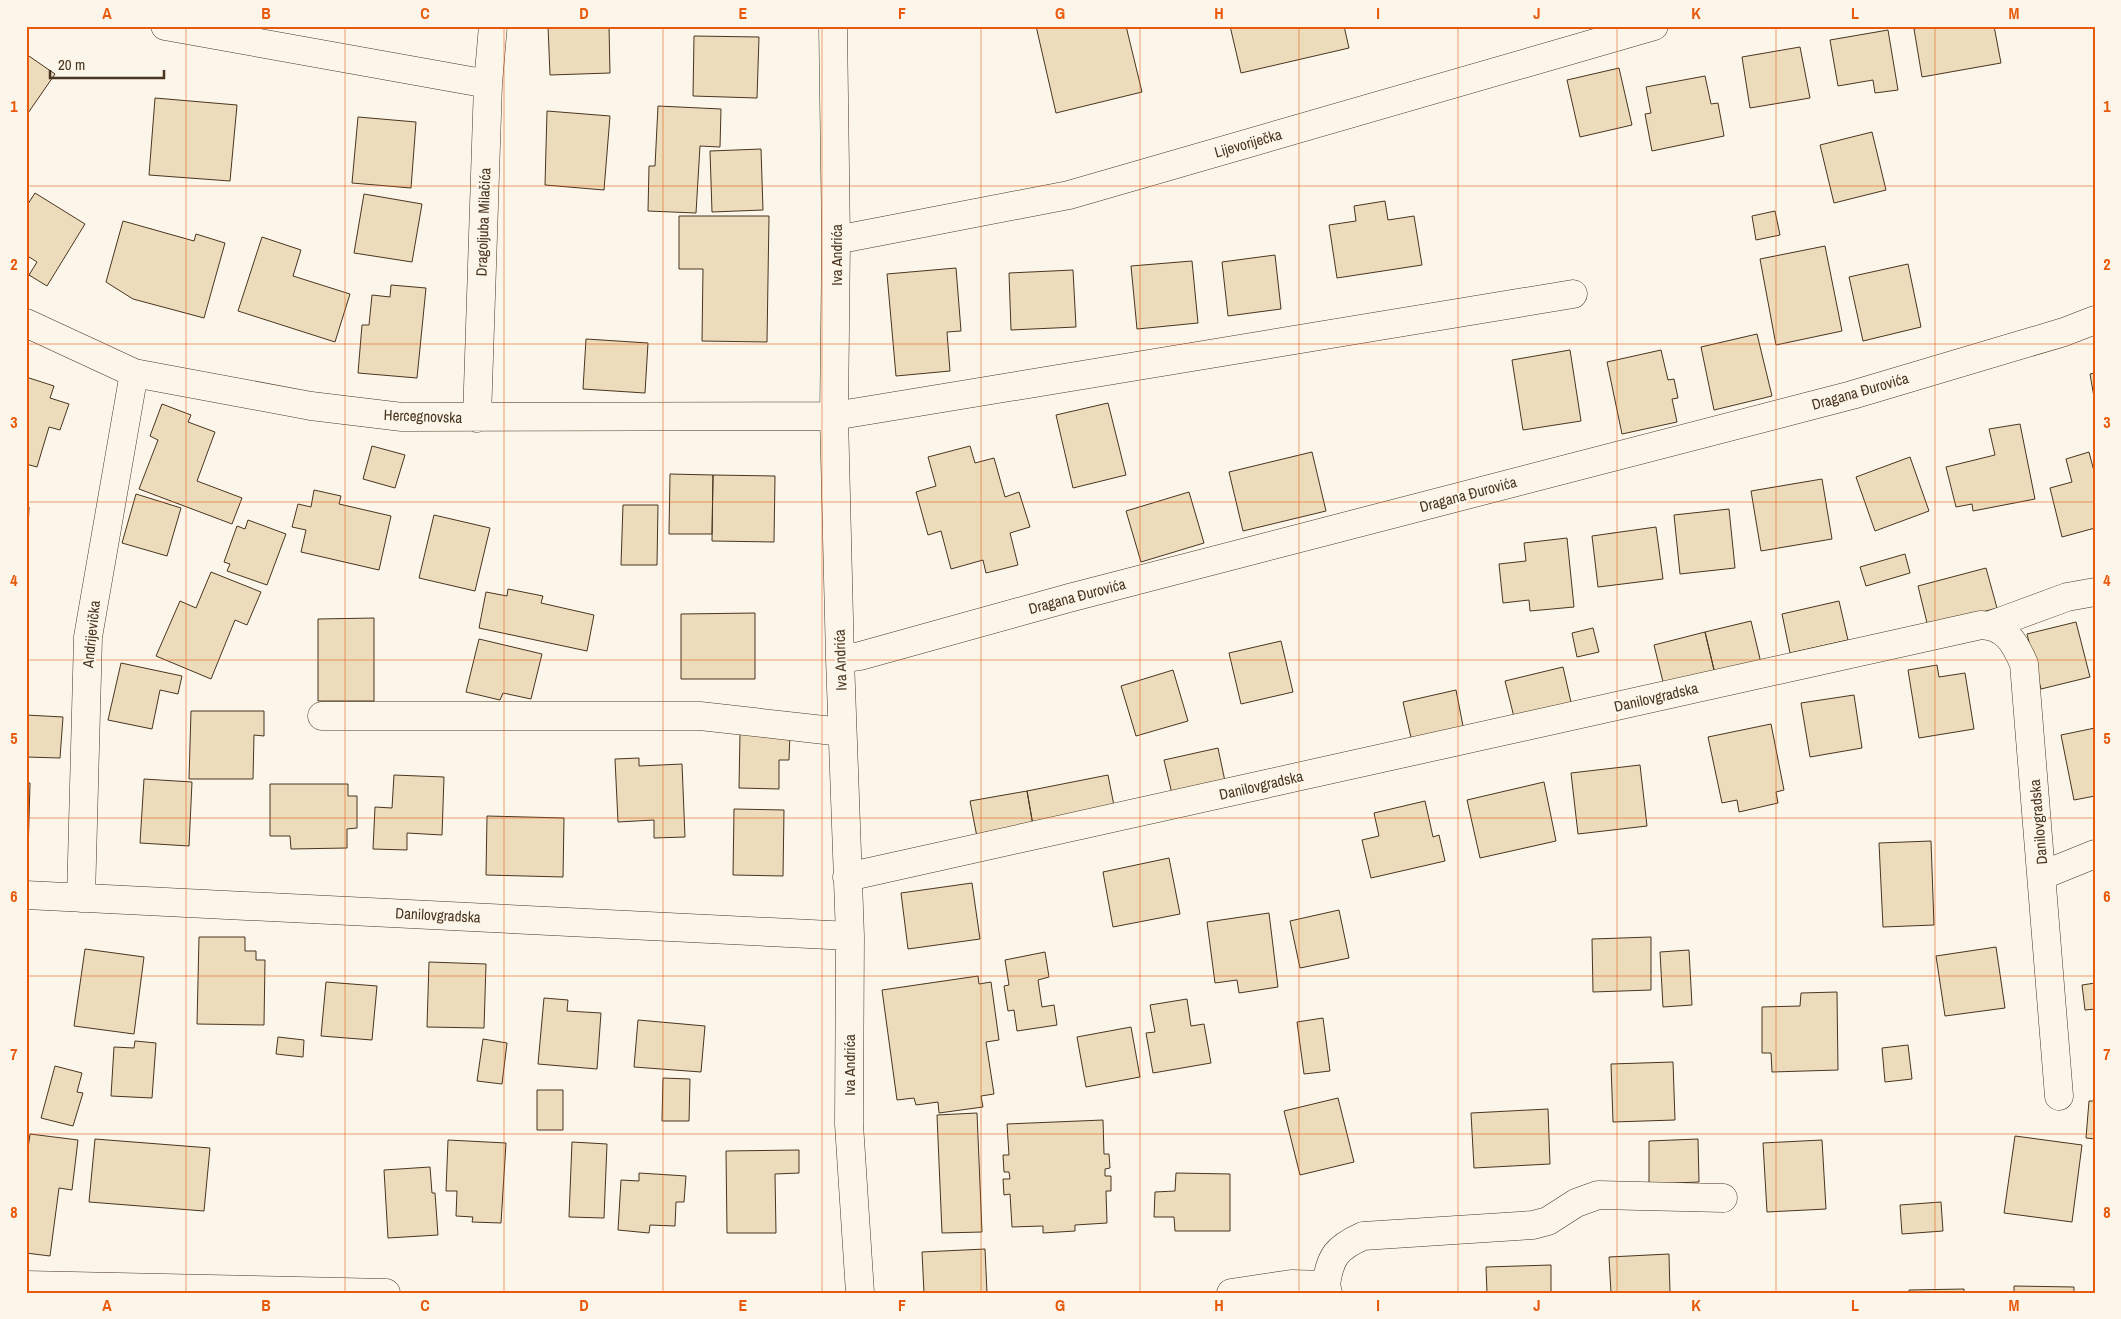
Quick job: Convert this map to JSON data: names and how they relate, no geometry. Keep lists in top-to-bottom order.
{
  "streets": {
    "street": [
      "Lijevoriječka",
      "Dragoljuba Milačića",
      "Iva Andrića",
      "Dragana Đurovića",
      "Hercegnovska",
      "Andrijevička",
      "Danilovgradska"
    ]
  },
  "crossings": [
    ["Lijevoriječka", "Iva Andrića"],
    ["Dragoljuba Milačića", "Hercegnovska"],
    ["Iva Andrića", "Dragana Đurovića"],
    ["Iva Andrića", "Hercegnovska"],
    ["Iva Andrića", "Danilovgradska"],
    ["Hercegnovska", "Andrijevička"],
    ["Andrijevička", "Danilovgradska"]
  ],
  "scale_bar": "20 m",
  "grid": {
    "columns": [
      "A",
      "B",
      "C",
      "D",
      "E",
      "F",
      "G",
      "H",
      "I",
      "J",
      "K",
      "L",
      "M"
    ],
    "rows": [
      "1",
      "2",
      "3",
      "4",
      "5",
      "6",
      "7",
      "8"
    ]
  }
}
